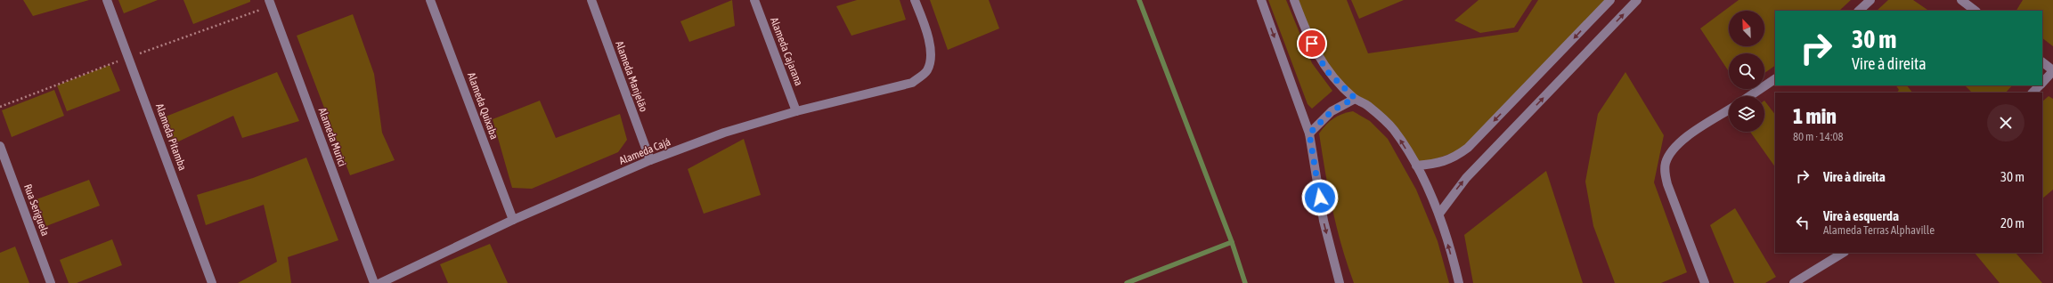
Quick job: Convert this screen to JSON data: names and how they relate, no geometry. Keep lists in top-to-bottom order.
{
  "streets": {
    "street": [
      "Alameda Cajarana",
      "Alameda Manjelão",
      "Alameda Quixaba",
      "Alameda Pitamba",
      "Alameda Murici",
      "Alameda Cajá",
      "Rua Seriguela"
    ]
  },
  "crossings": [
    ["Alameda Cajarana", "Alameda Cajá"],
    ["Alameda Manjelão", "Alameda Cajá"],
    ["Alameda Quixaba", "Alameda Cajá"]
  ],
  "north": "top left",
  "page": {
    "turn": ["30 m", "Vire à direita"],
    "heading": ["1 min", "80 m · 14:08"],
    "list": [
      {
        "name": "Vire à direita",
        "value": "30 m"
      },
      {
        "name": "Vire à esquerda",
        "note": "Alameda Terras Alphaville",
        "value": "20 m"
      }
    ]
  }
}
